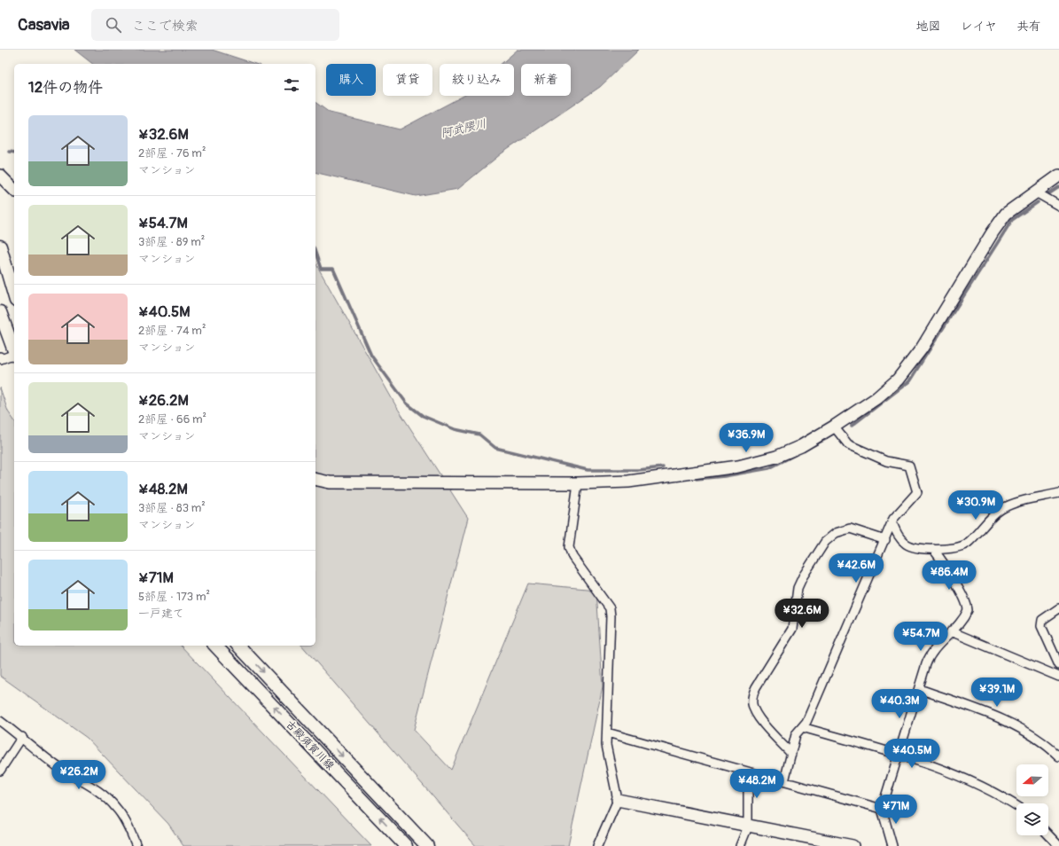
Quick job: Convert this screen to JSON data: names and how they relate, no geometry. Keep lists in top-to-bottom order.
{
  "streets": {
    "main road": ["古殿須賀川線"]
  },
  "water": ["阿武隈川"],
  "north": "left",
  "page": {
    "header": "Casavia",
    "search": "ここで検索",
    "nav": ["地図", "レイヤ", "共有"],
    "chip": [
      "購入",
      "賃貸",
      "絞り込み",
      "新着"
    ],
    "heading": "12件の物件",
    "list": [
      {
        "name": "¥32.6M",
        "note": "2部屋 · 76 m² · マンション"
      },
      {
        "name": "¥54.7M",
        "note": "3部屋 · 89 m² · マンション"
      },
      {
        "name": "¥40.5M",
        "note": "2部屋 · 74 m² · マンション"
      },
      {
        "name": "¥26.2M",
        "note": "2部屋 · 66 m² · マンション"
      },
      {
        "name": "¥48.2M",
        "note": "3部屋 · 83 m² · マンション"
      },
      {
        "name": "¥71M",
        "note": "5部屋 · 173 m² · 一戸建て"
      }
    ],
    "price": [
      "¥36.9M",
      "¥30.9M",
      "¥42.6M",
      "¥86.4M",
      "¥32.6M",
      "¥54.7M",
      "¥39.1M",
      "¥40.3M",
      "¥40.5M",
      "¥26.2M",
      "¥48.2M",
      "¥71M"
    ]
  }
}
